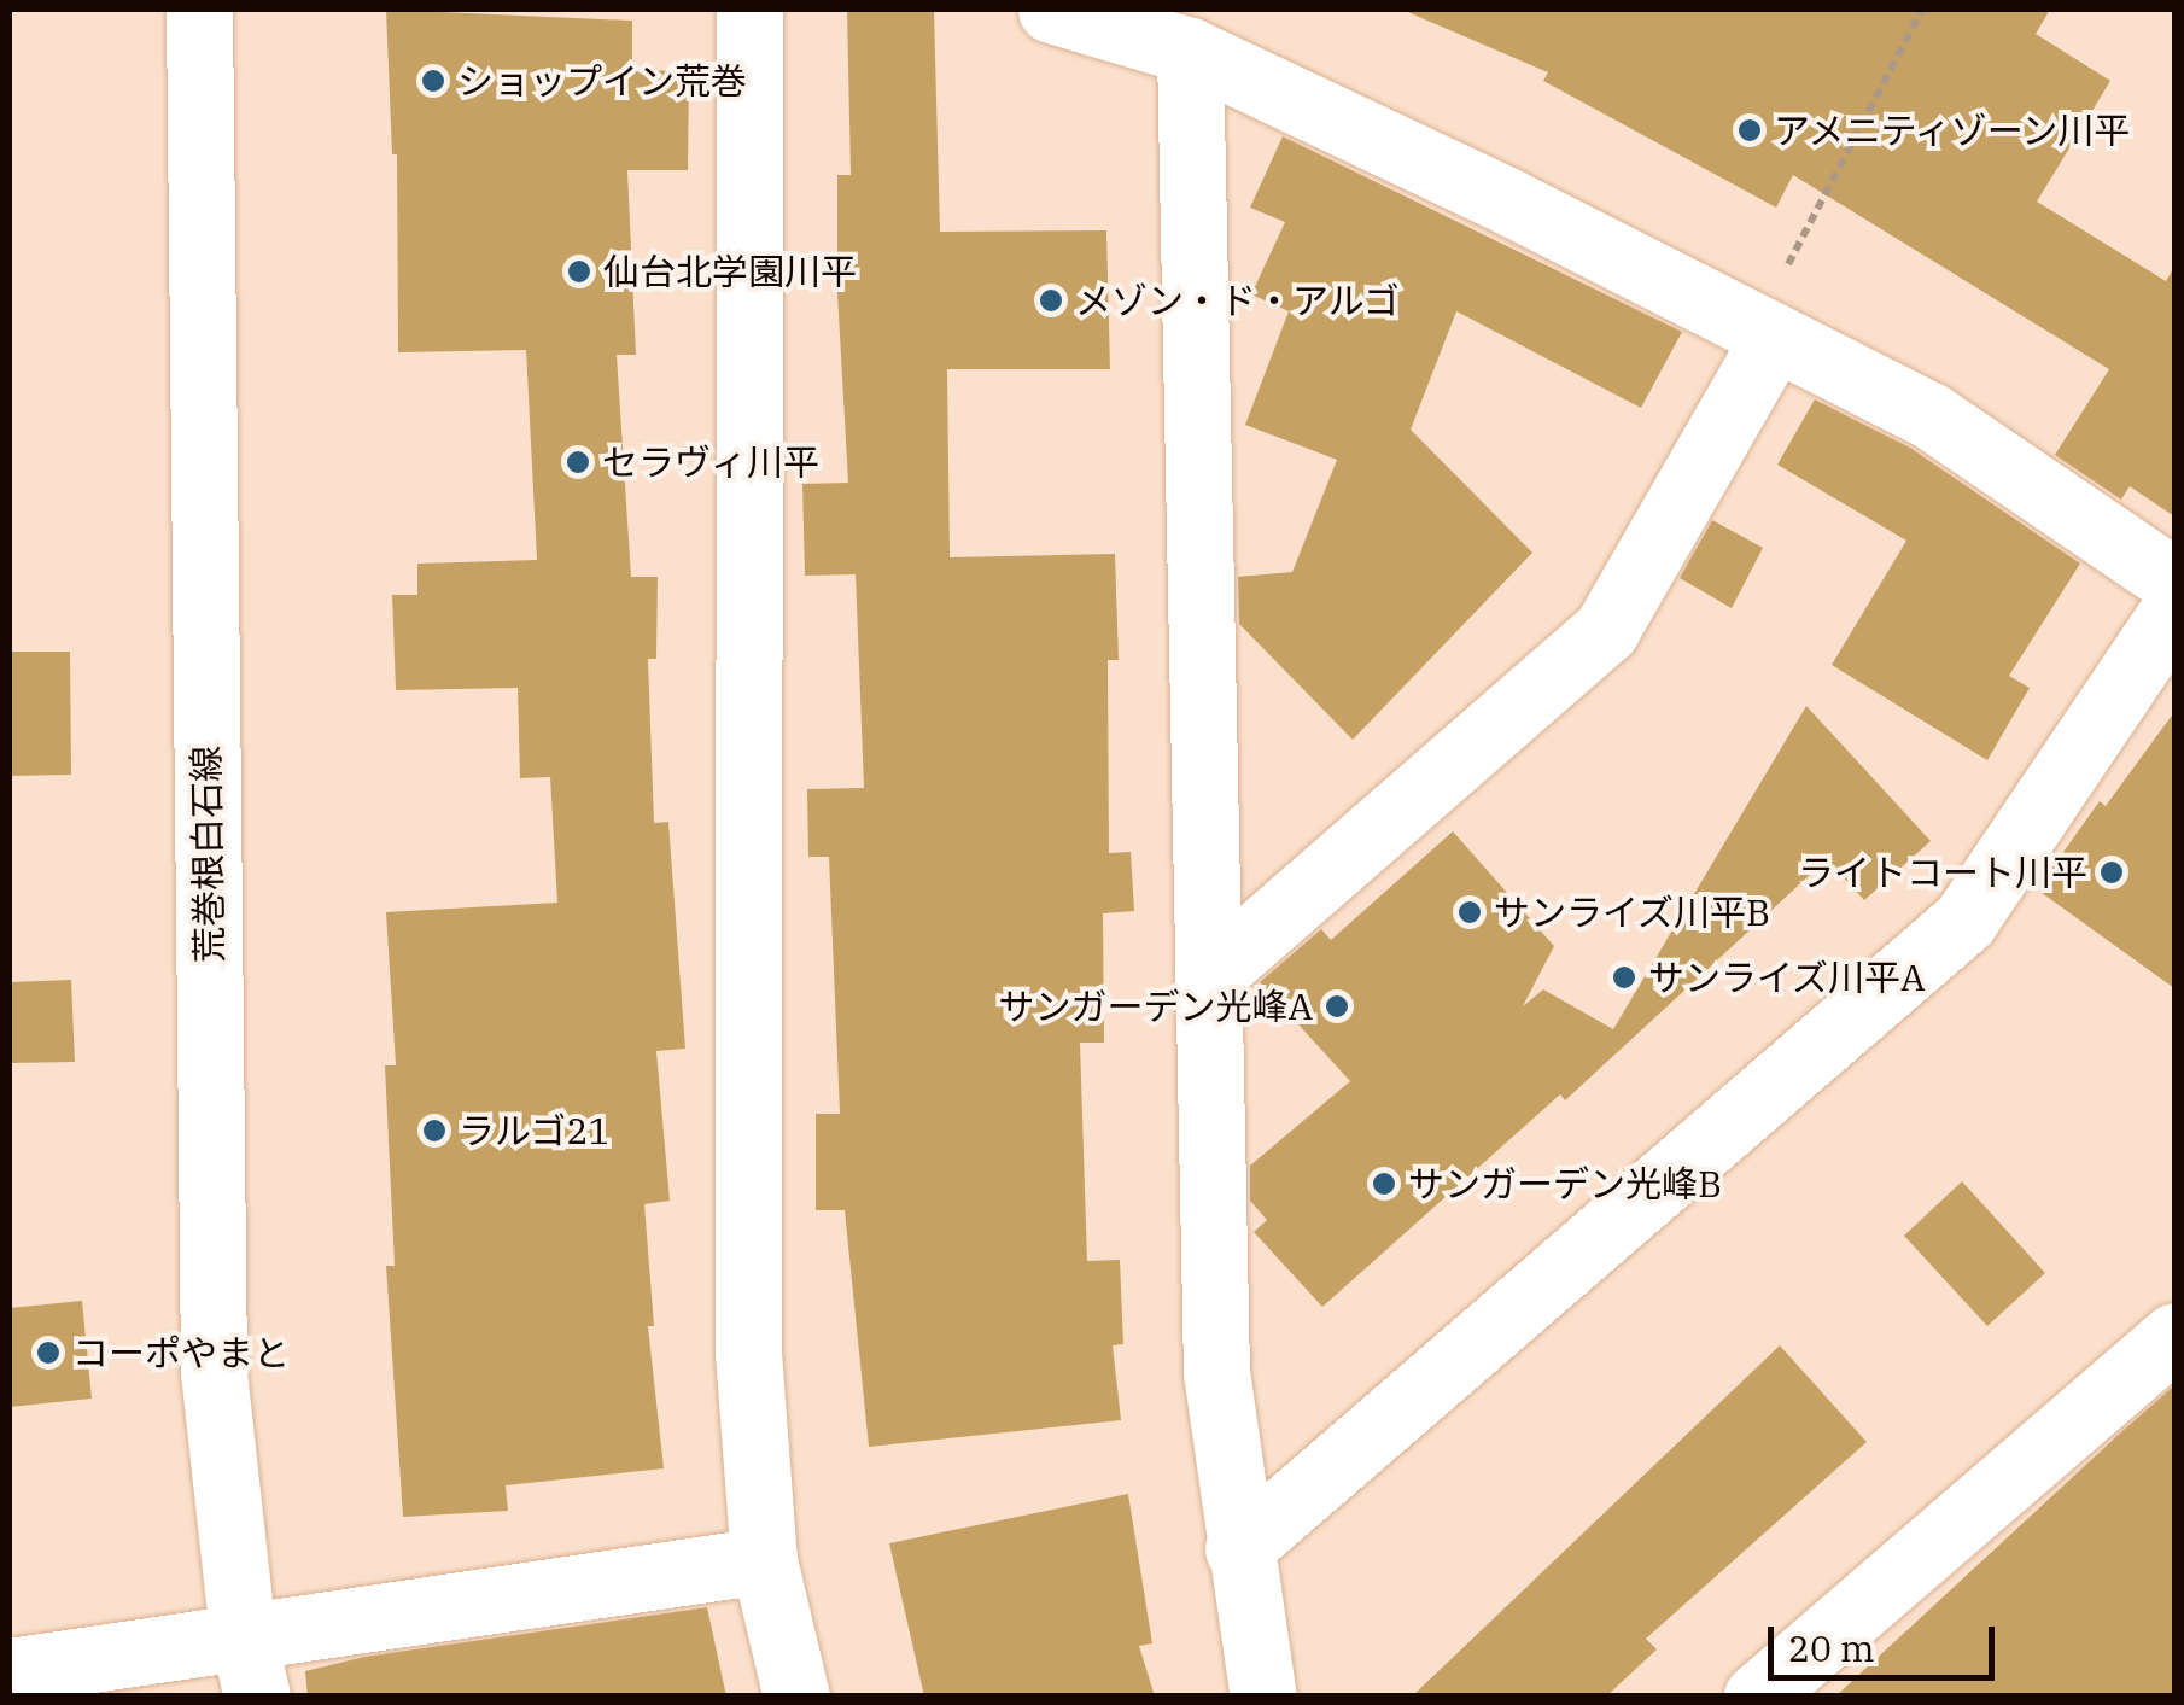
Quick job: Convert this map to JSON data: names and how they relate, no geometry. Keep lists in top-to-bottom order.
{
  "streets": {
    "street": ["荒巻根白石線"]
  },
  "places": [
    "ショップイン荒巻",
    "アメニティゾーン川平",
    "仙台北学園川平",
    "メゾン・ド・アルゴ",
    "セラヴィ川平",
    "ライトコート川平",
    "サンライズ川平B",
    "サンライズ川平A",
    "サンガーデン光峰A",
    "ラルゴ21",
    "サンガーデン光峰B",
    "コーポやまと"
  ],
  "scale_bar": "20 m"
}
